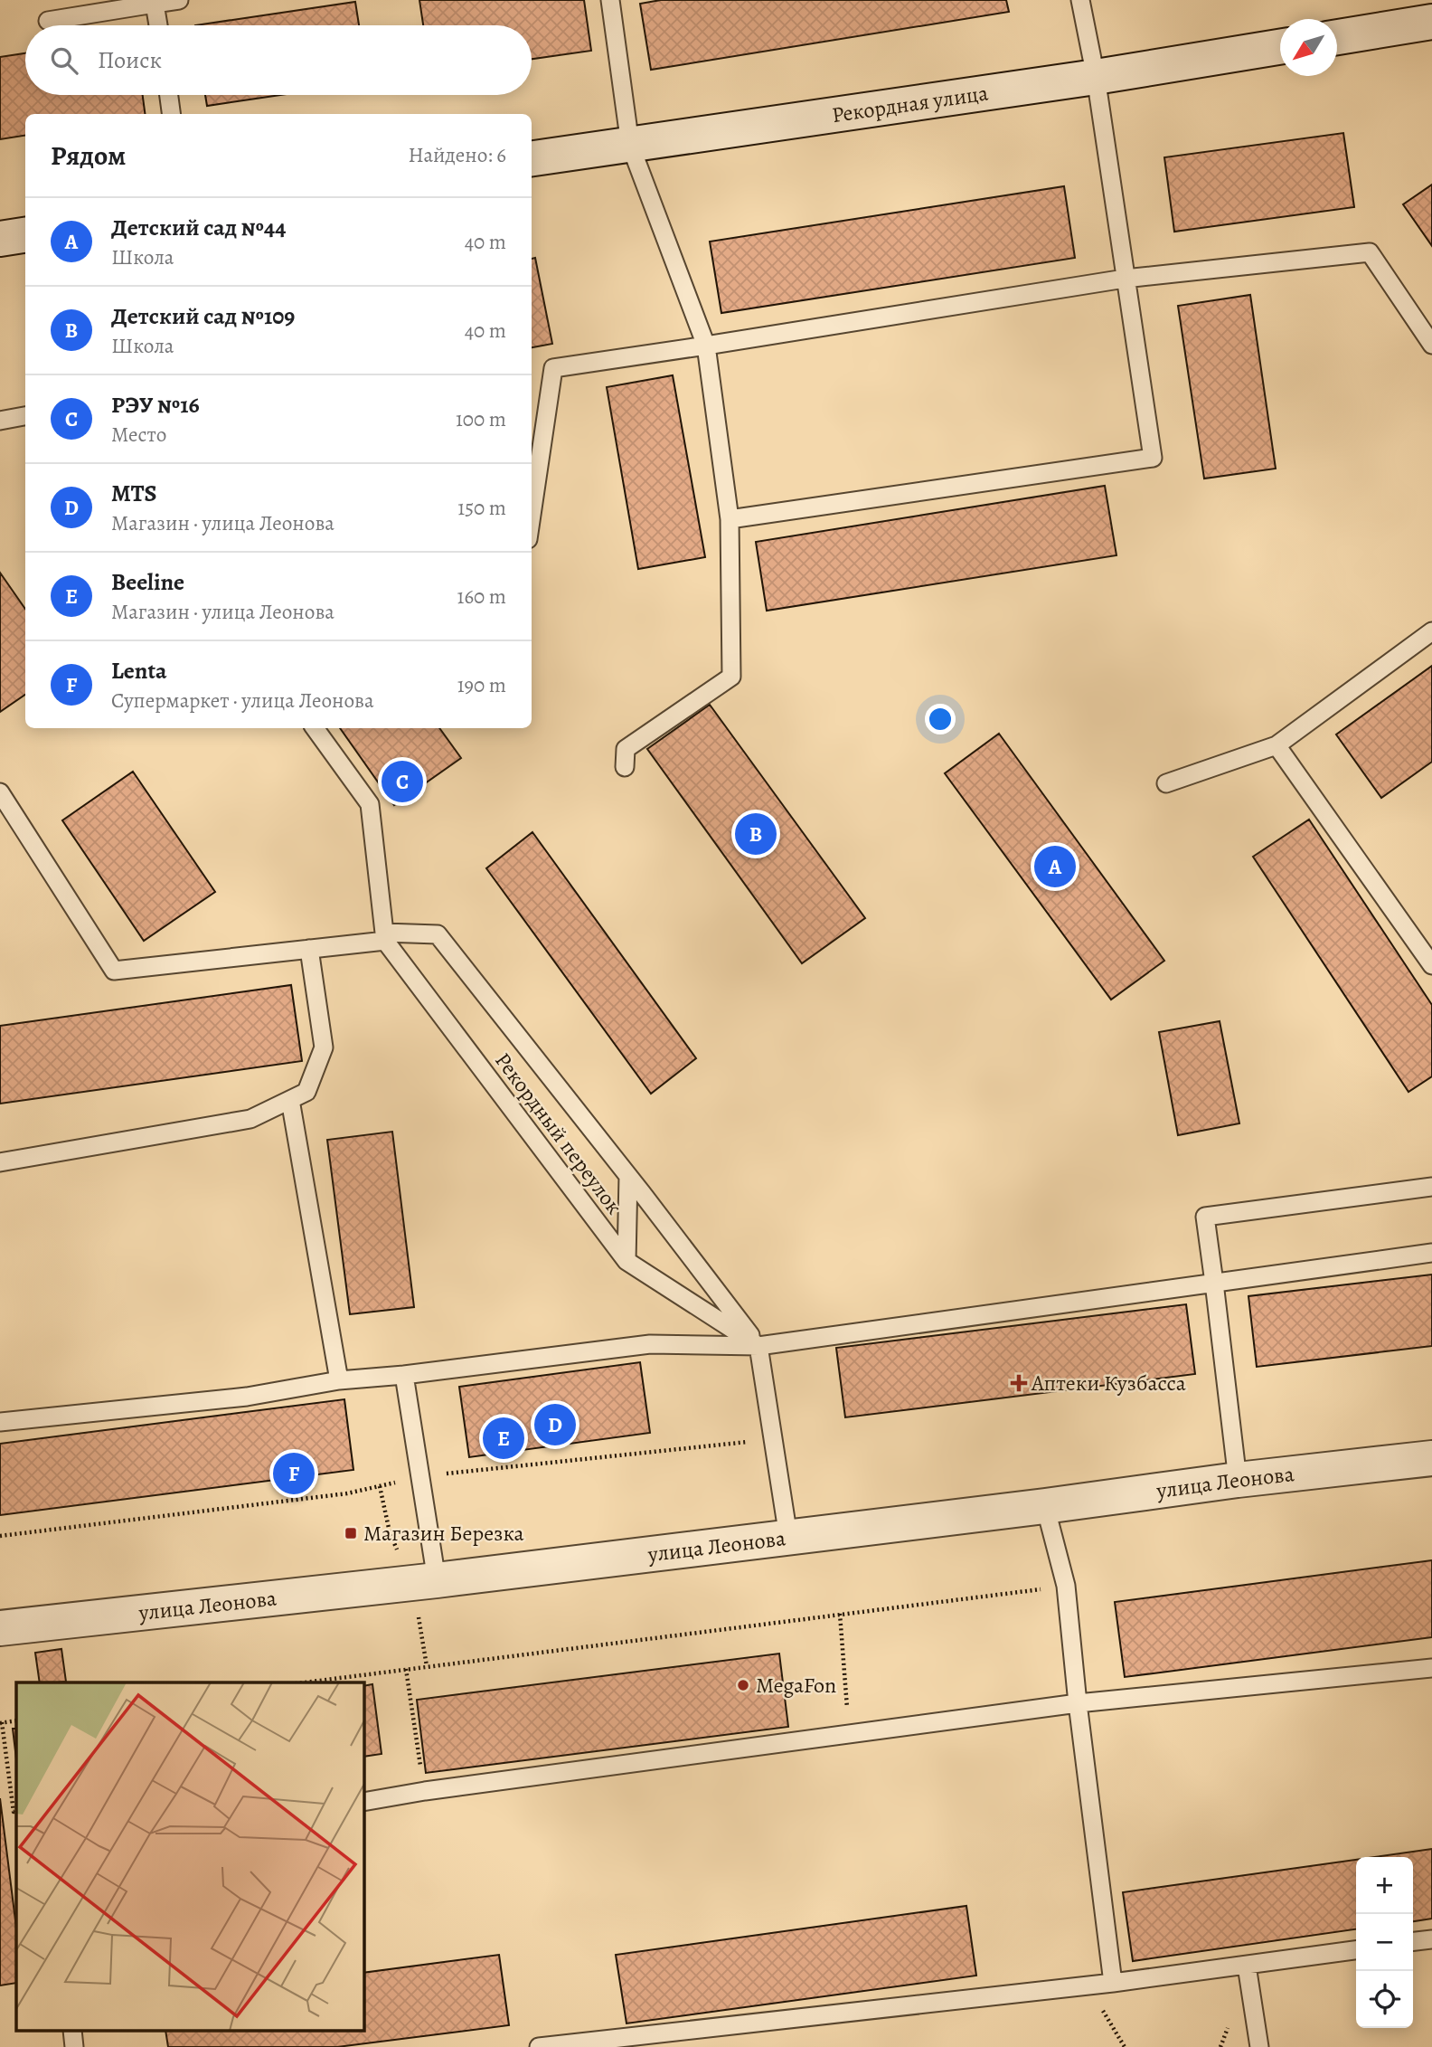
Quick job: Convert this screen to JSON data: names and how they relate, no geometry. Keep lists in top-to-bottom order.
{
  "streets": {
    "street": ["Рекордная улица", "улица Леонова"],
    "lane": ["Рекордный переулок"]
  },
  "places": {
    "health": ["Аптеки Кузбасса"],
    "transit": ["Магазин Березка"],
    "other": ["MegaFon"]
  },
  "north": "bottom left",
  "page": {
    "search": "Поиск",
    "heading": ["Рядом", "Найдено: 6"],
    "list": [
      {
        "mark": "A",
        "name": "Детский сад №44",
        "note": "Школа",
        "value": "40 m"
      },
      {
        "mark": "B",
        "name": "Детский сад №109",
        "note": "Школа",
        "value": "40 m"
      },
      {
        "mark": "C",
        "name": "РЭУ №16",
        "note": "Место",
        "value": "100 m"
      },
      {
        "mark": "D",
        "name": "MTS",
        "note": "Магазин · улица Леонова",
        "value": "150 m"
      },
      {
        "mark": "E",
        "name": "Beeline",
        "note": "Магазин · улица Леонова",
        "value": "160 m"
      },
      {
        "mark": "F",
        "name": "Lenta",
        "note": "Супермаркет · улица Леонова",
        "value": "190 m"
      }
    ],
    "pins": [
      "C",
      "B",
      "A",
      "D",
      "E",
      "F"
    ],
    "map_buttons": ["+", "−"]
  }
}
